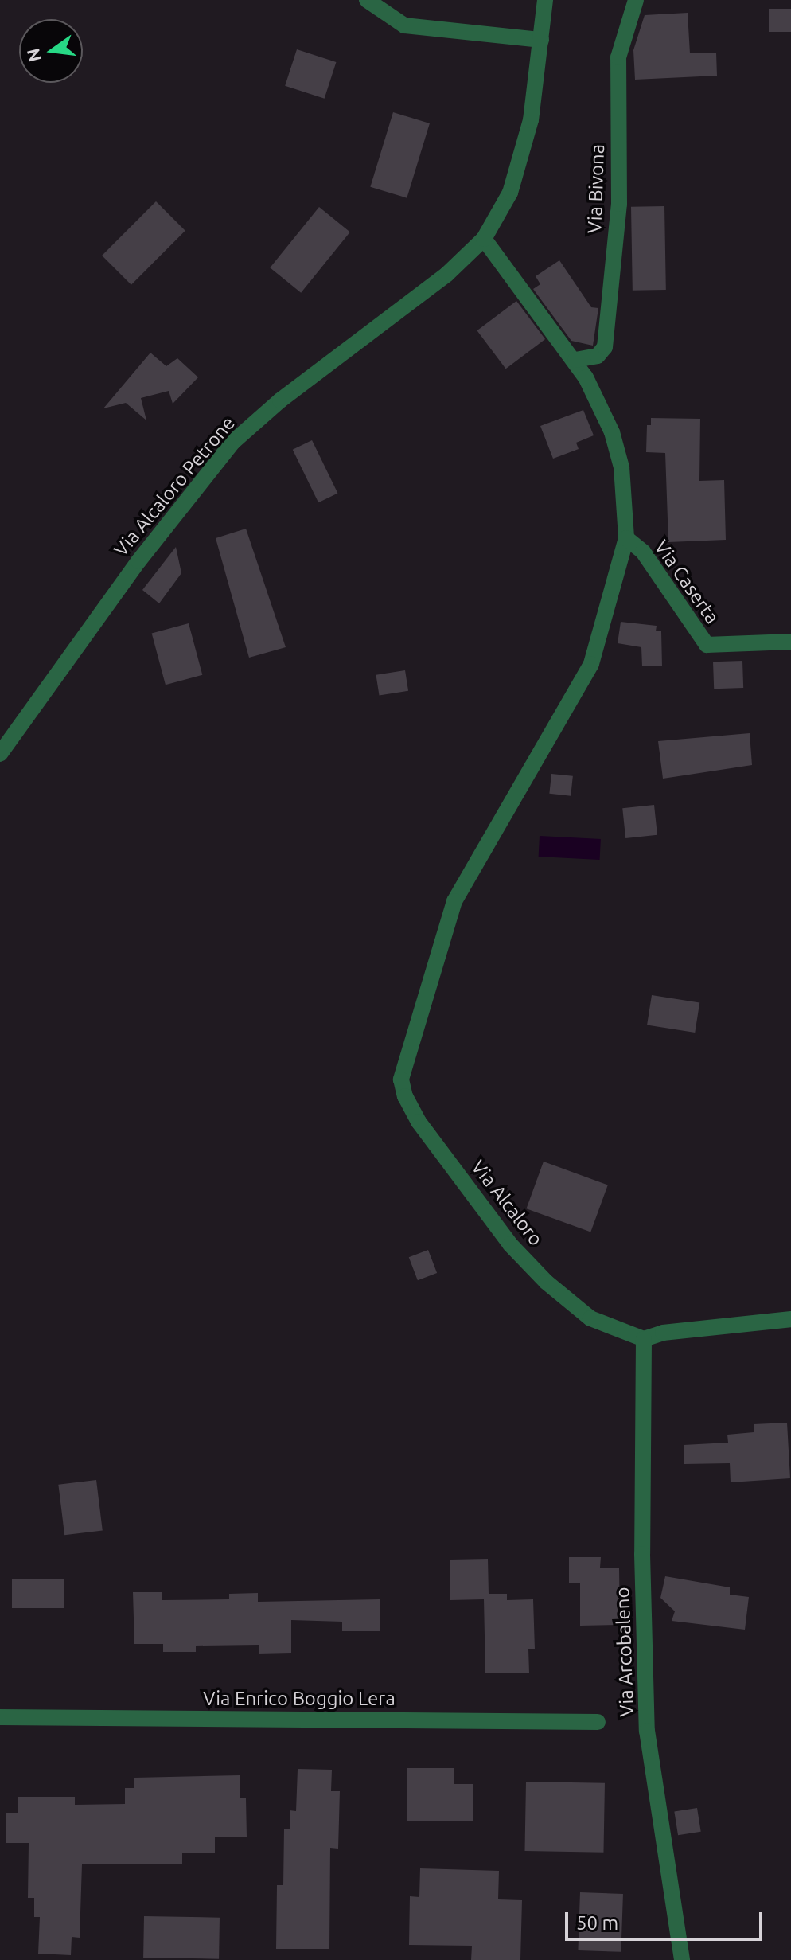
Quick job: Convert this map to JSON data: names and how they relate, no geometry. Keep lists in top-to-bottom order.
{
  "streets": {
    "street": [
      "Via Bivona",
      "Via Alcaloro Petrone",
      "Via Caserta",
      "Via Alcaloro",
      "Via Arcobaleno",
      "Via Enrico Boggio Lera"
    ]
  },
  "crossings": [
    ["Via Bivona", "Via Alcaloro"],
    ["Via Alcaloro Petrone", "Via Alcaloro"],
    ["Via Caserta", "Via Alcaloro"],
    ["Via Alcaloro", "Via Arcobaleno"]
  ],
  "scale_bar": "50 m",
  "north": "left"
}
